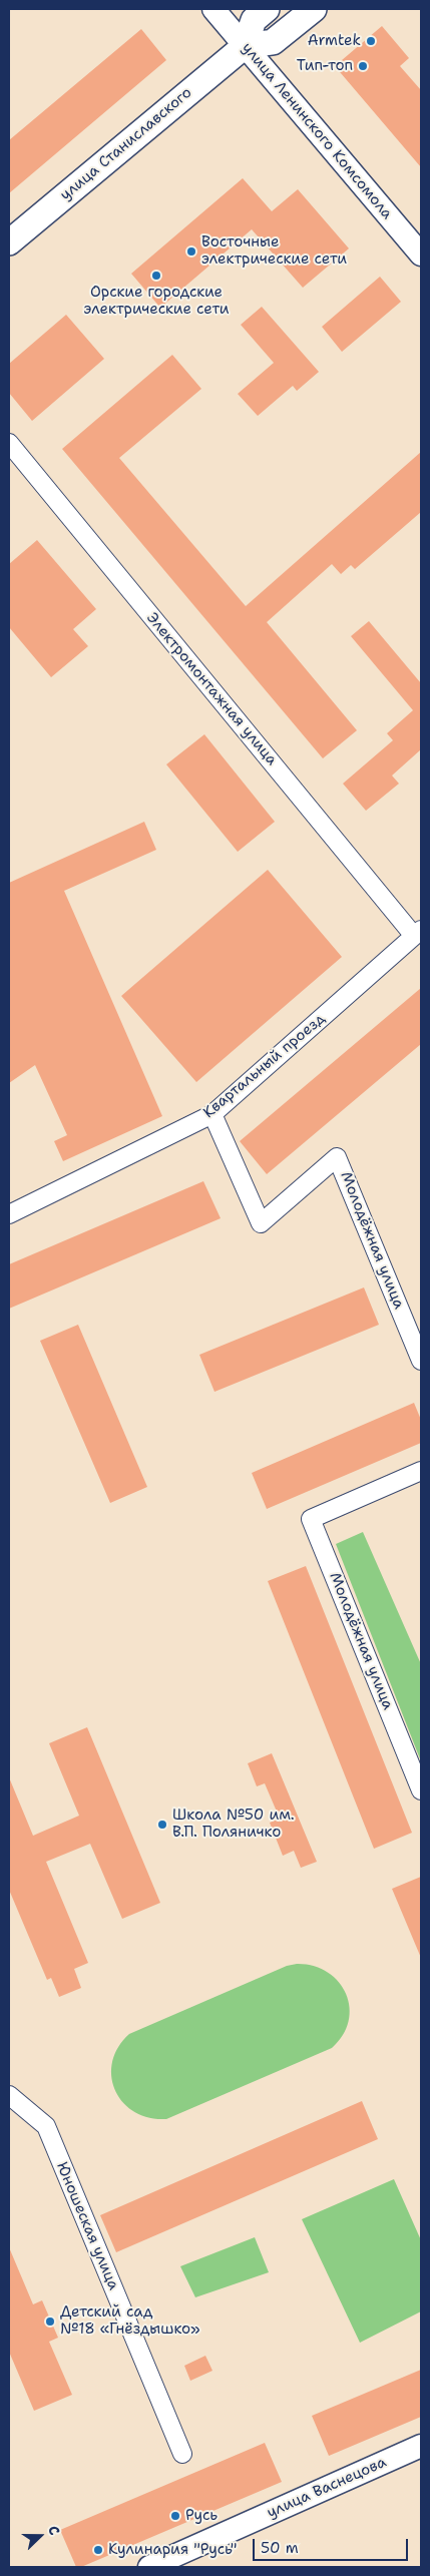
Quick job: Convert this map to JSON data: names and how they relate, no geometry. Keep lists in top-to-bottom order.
{
  "streets": {
    "main road": ["улица Станиславского"],
    "street": [
      "улица Ленинского Комсомола",
      "Электромонтажная улица",
      "Квартальный проезд",
      "Молодёжная улица",
      "Юношеская улица",
      "улица Васнецова"
    ]
  },
  "crossings": [
    ["улица Ленинского Комсомола", "улица Станиславского"],
    ["Электромонтажная улица", "Квартальный проезд"],
    ["Квартальный проезд", "Молодёжная улица"]
  ],
  "places": [
    "Armtek",
    "Тип-топ",
    "Восточные электрические сети",
    "Орские городские электрические сети",
    "Школа №50 им. В.П. Поляничко",
    "Детский сад №18 «Гнёздышко»",
    "Русь",
    "Кулинария \"Русь\""
  ],
  "scale_bar": "50 m",
  "north": "right"
}
